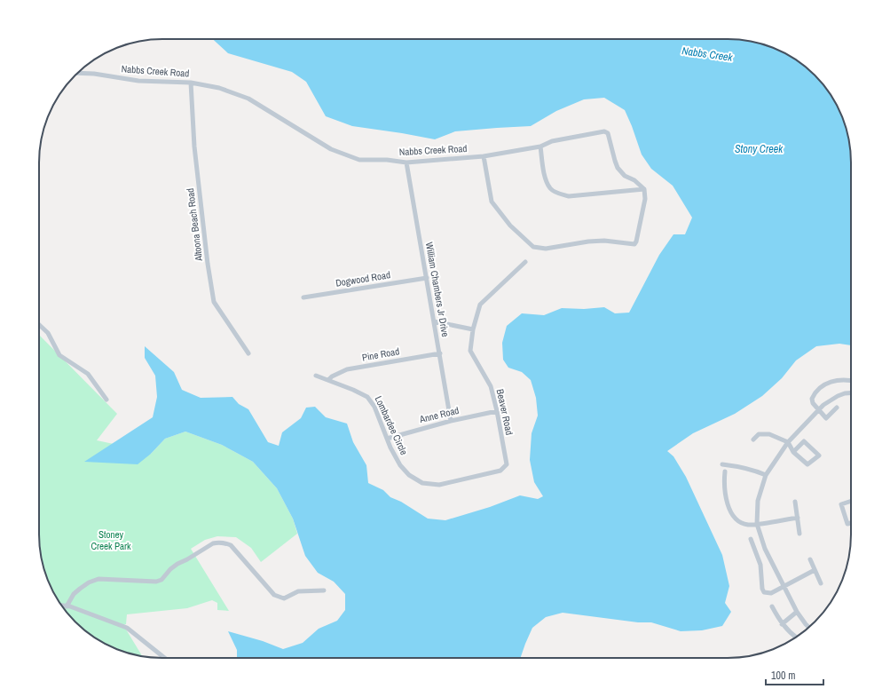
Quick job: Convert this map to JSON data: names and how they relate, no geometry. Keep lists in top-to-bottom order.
{
  "streets": {
    "street": [
      "Nabbs Creek Road",
      "Altoona Beach Road",
      "Dogwood Road",
      "William Chambers Jr Drive",
      "Pine Road",
      "Beaver Road",
      "Anne Road",
      "Lombardee Circle"
    ]
  },
  "crossings": [
    ["Nabbs Creek Road", "Altoona Beach Road"],
    ["Nabbs Creek Road", "William Chambers Jr Drive"],
    ["Dogwood Road", "William Chambers Jr Drive"],
    ["William Chambers Jr Drive", "Pine Road"],
    ["William Chambers Jr Drive", "Anne Road"],
    ["Pine Road", "Lombardee Circle"],
    ["Beaver Road", "Anne Road"],
    ["Beaver Road", "Lombardee Circle"],
    ["Anne Road", "Lombardee Circle"]
  ],
  "water": ["Nabbs Creek", "Stony Creek"],
  "parks": ["Stoney Creek Park"],
  "scale_bar": "100 m"
}
